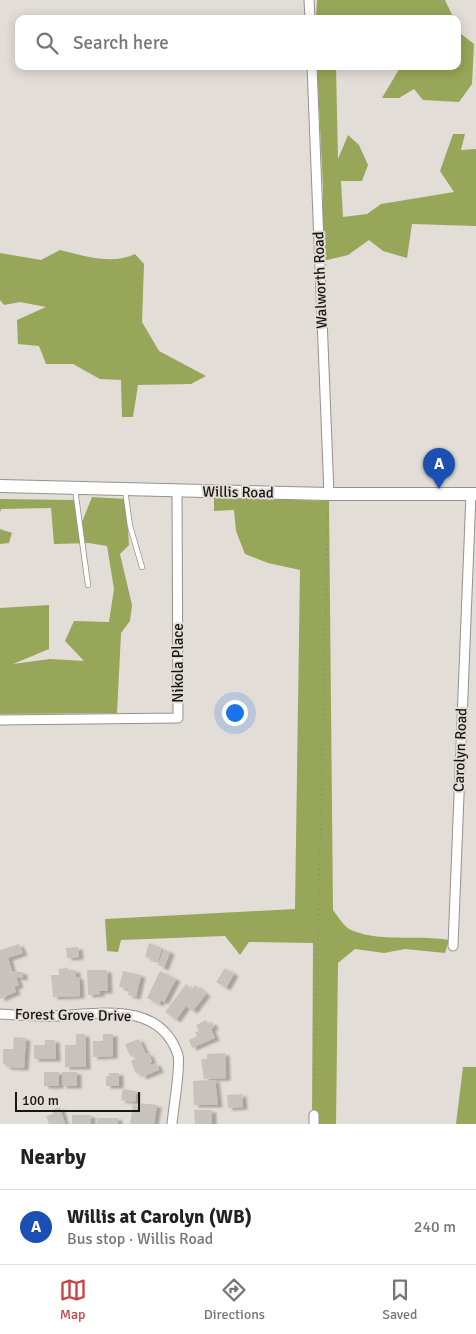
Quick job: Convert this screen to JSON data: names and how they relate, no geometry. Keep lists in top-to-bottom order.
{
  "streets": {
    "street": [
      "Walworth Road",
      "Willis Road",
      "Nikola Place",
      "Carolyn Road",
      "Forest Grove Drive"
    ]
  },
  "crossings": [
    ["Walworth Road", "Willis Road"],
    ["Willis Road", "Nikola Place"],
    ["Willis Road", "Carolyn Road"]
  ],
  "scale_bar": "100 m",
  "page": {
    "search": "Search here",
    "pins": "A",
    "scale": "100 m",
    "heading": "Nearby",
    "list": [
      {
        "mark": "A",
        "name": "Willis at Carolyn (WB)",
        "note": "Bus stop · Willis Road",
        "value": "240 m"
      }
    ],
    "nav": ["Map", "Directions", "Saved"]
  }
}
